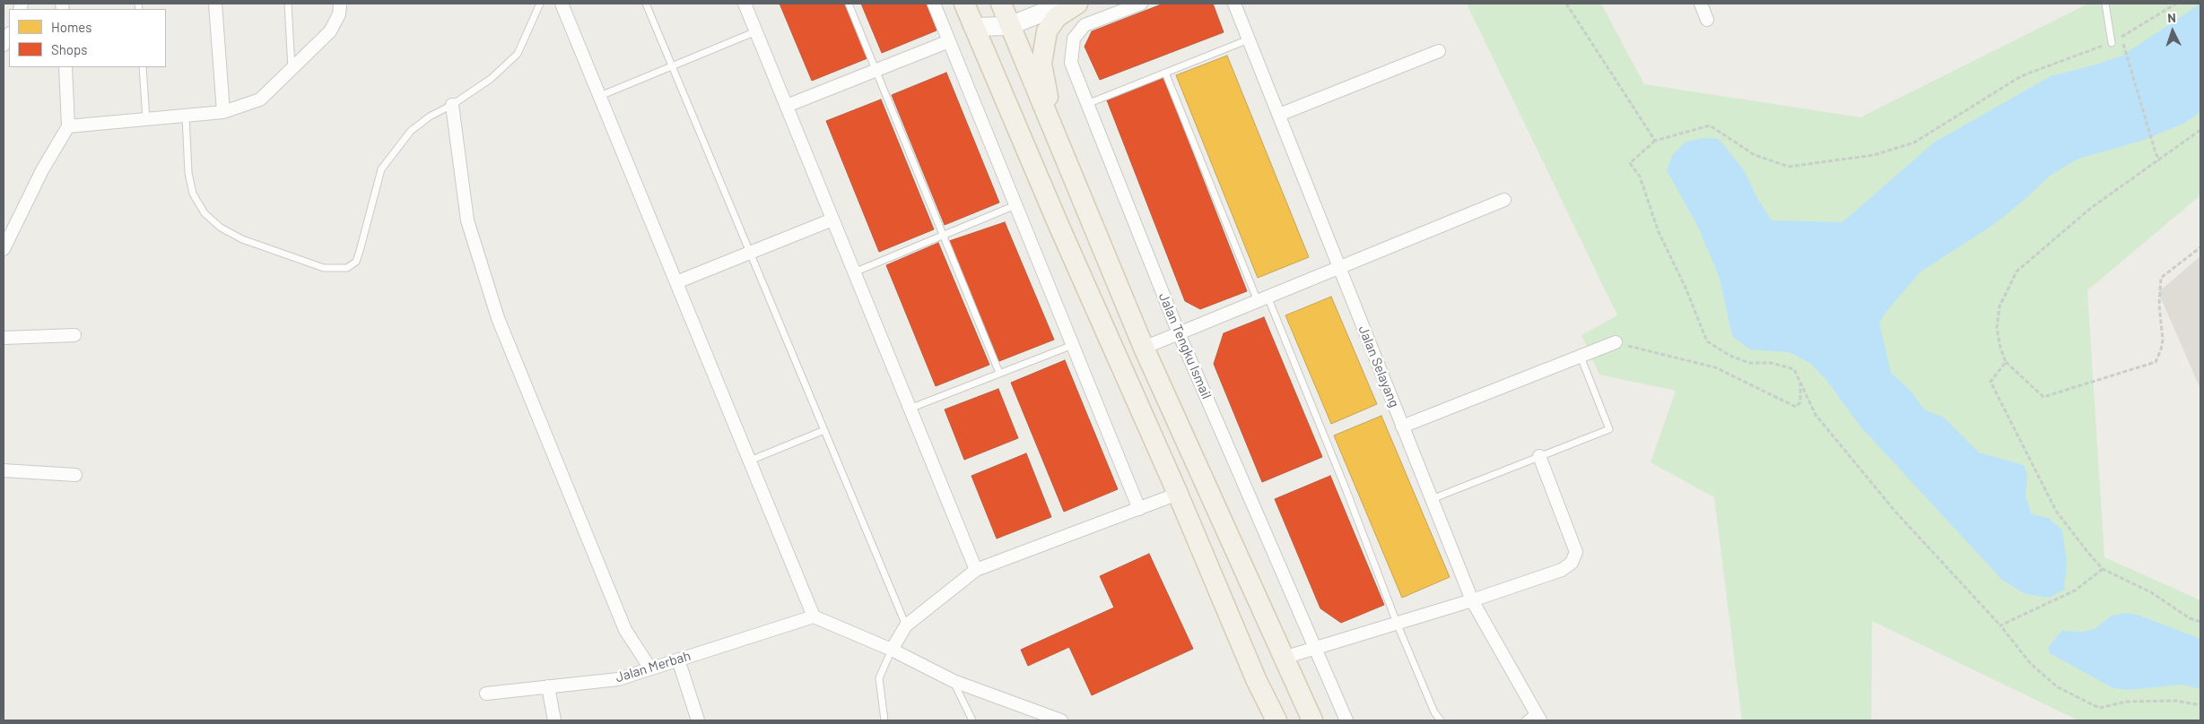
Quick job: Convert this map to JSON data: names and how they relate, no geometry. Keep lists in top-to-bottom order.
{
  "streets": {
    "street": ["Jalan Tengku Ismail", "Jalan Selayang", "Jalan Merbah"]
  },
  "legend": ["Homes", "Shops"],
  "north": "top"
}
